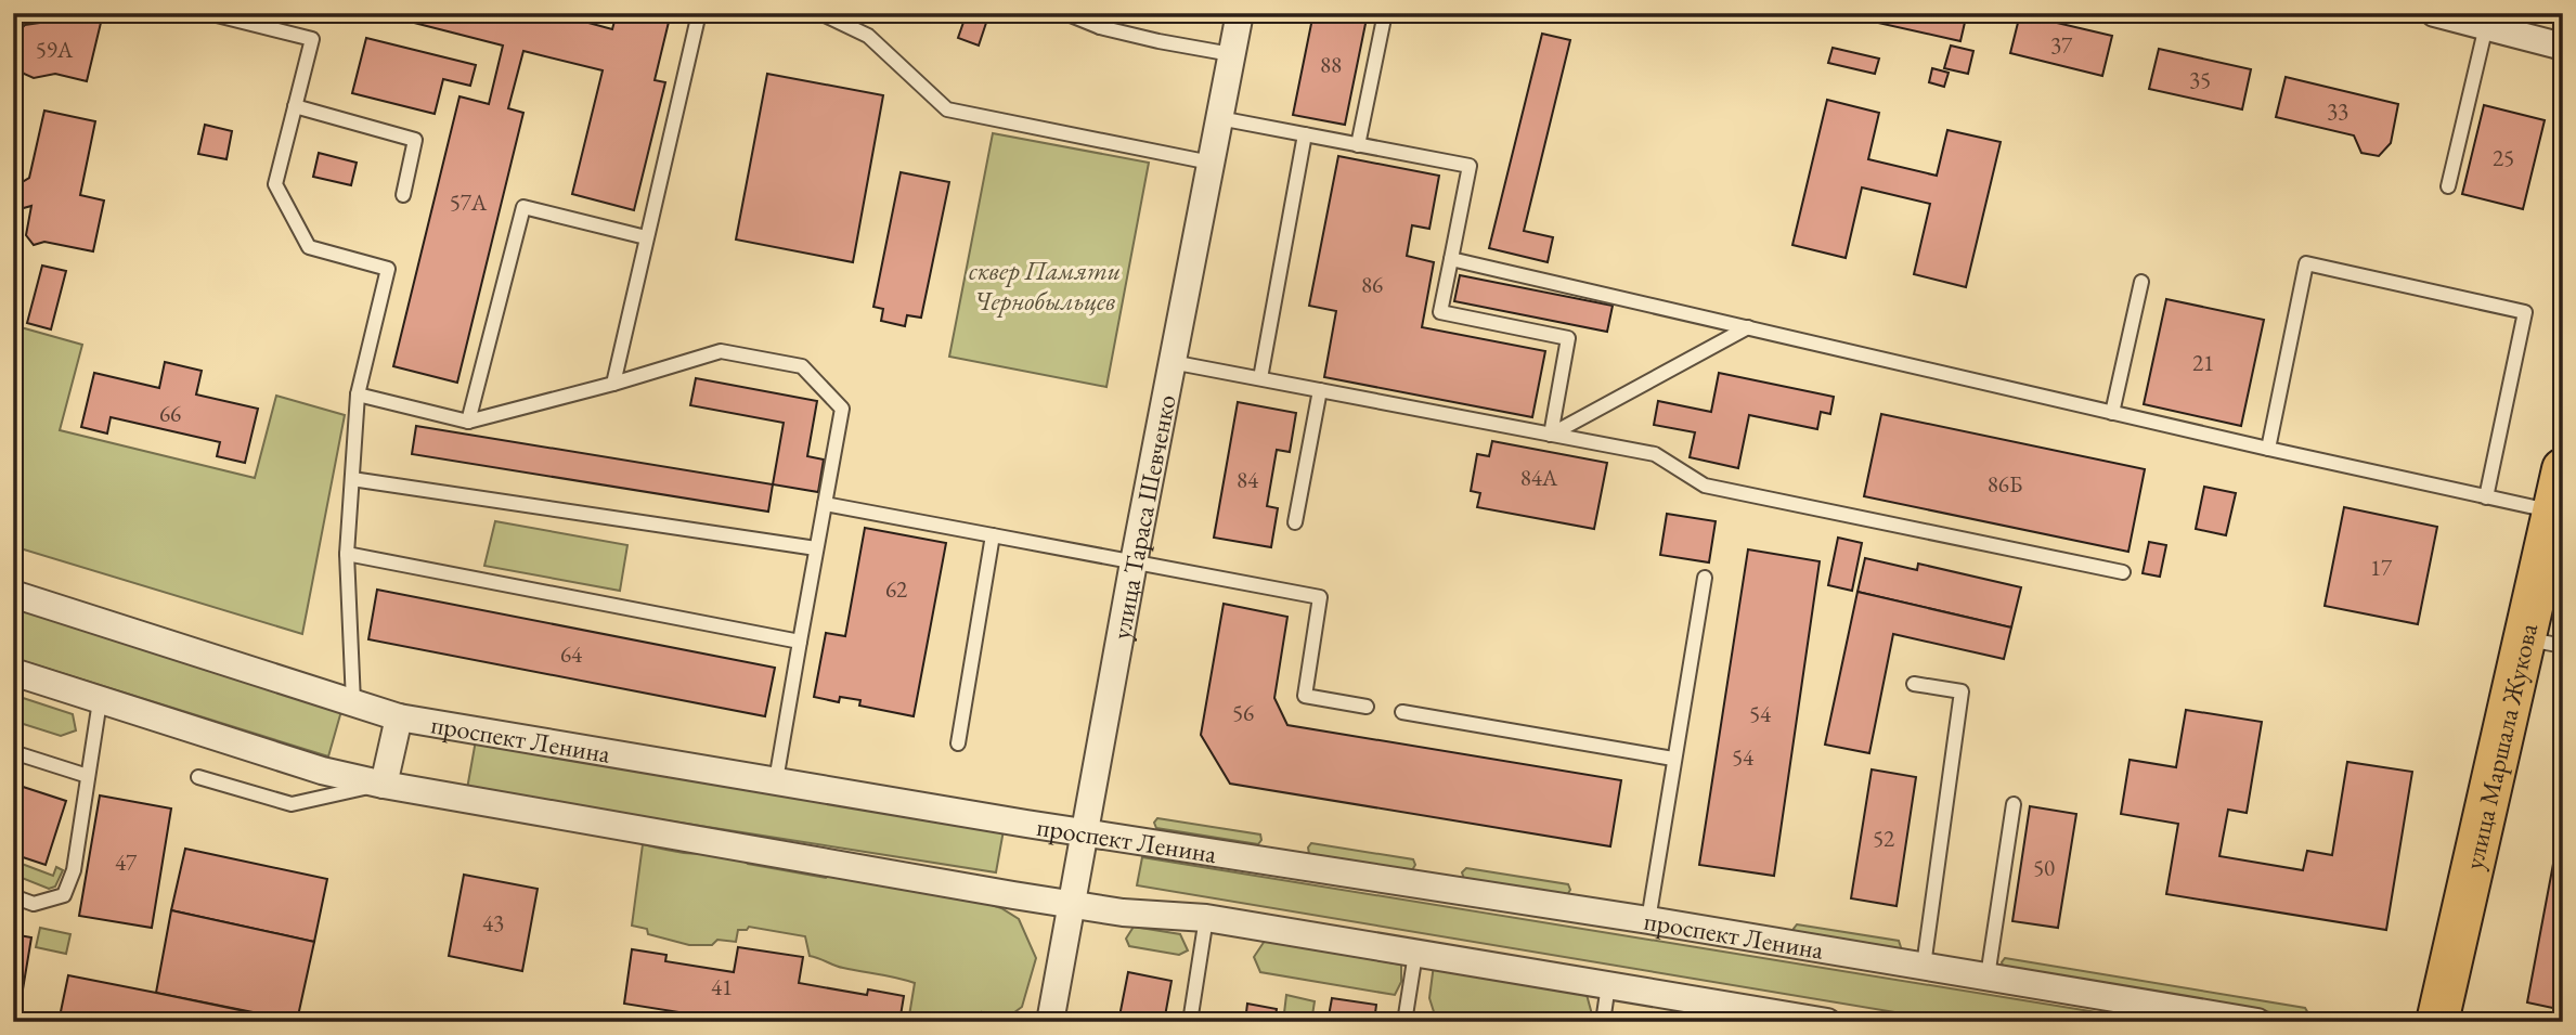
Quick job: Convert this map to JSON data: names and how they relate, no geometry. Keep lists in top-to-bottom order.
{
  "streets": {
    "main road": ["улица Маршала Жукова"],
    "street": ["улица Тараса Шевченко", "проспект Ленина"]
  },
  "crossings": [
    ["улица Тараса Шевченко", "проспект Ленина"]
  ],
  "parks": ["сквер Памяти Чернобыльцев"],
  "house_numbers": [
    "37",
    "59А",
    "88",
    "35",
    "33",
    "25",
    "57А",
    "86",
    "21",
    "66",
    "84А",
    "84",
    "86Б",
    "17",
    "62",
    "64",
    "56",
    "54",
    "54",
    "52",
    "47",
    "50",
    "43",
    "41"
  ]
}
